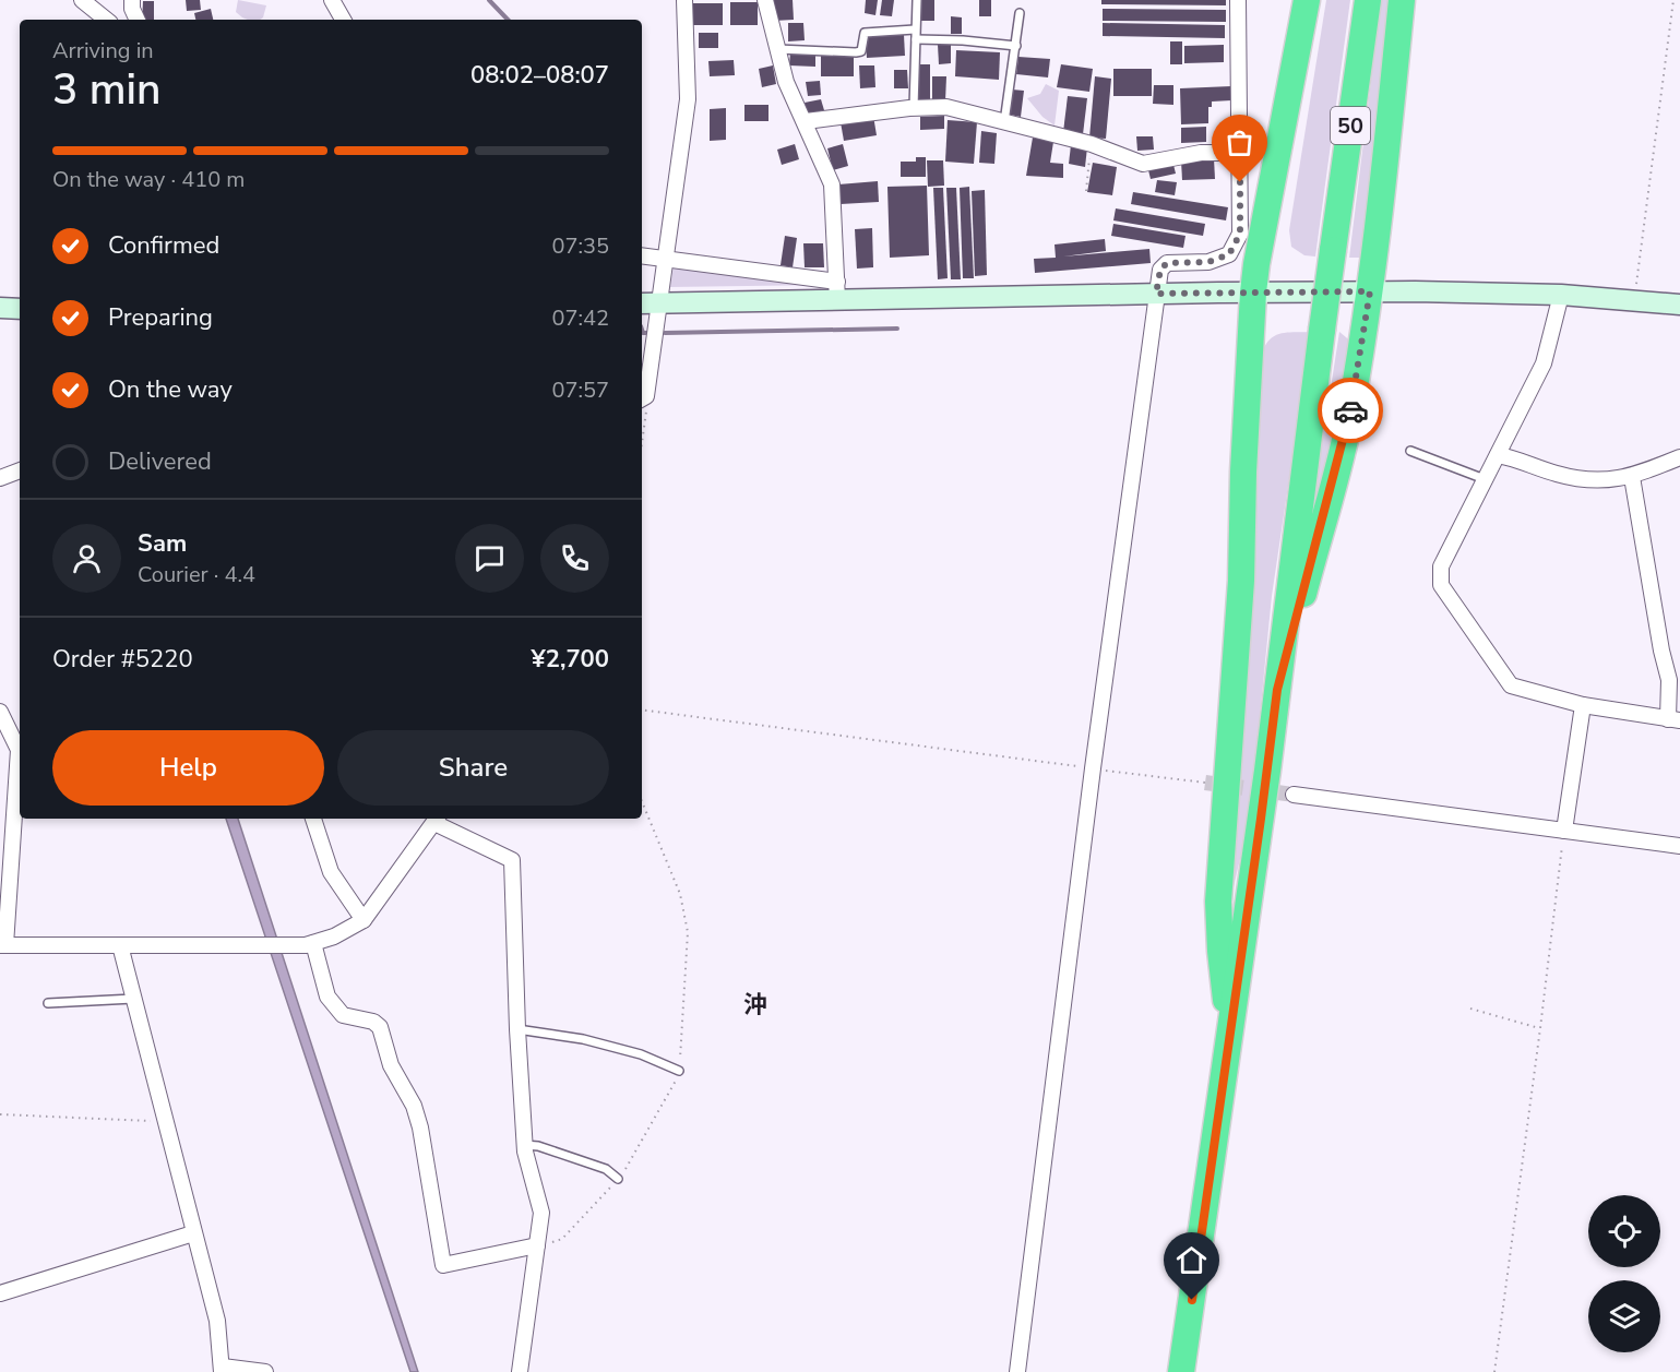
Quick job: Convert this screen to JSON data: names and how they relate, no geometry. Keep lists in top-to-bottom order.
{
  "streets": {
    "highway": ["50"]
  },
  "districts": ["沖"],
  "page": {
    "heading": ["3 min", "Arriving in", "08:02–08:07"],
    "panel": [
      "Sam",
      "Courier · 4.4",
      "Order #5220",
      "¥2,700"
    ],
    "bar": "On the way · 410 m",
    "list": [
      ["Confirmed", "07:35"],
      ["Preparing", "07:42"],
      ["On the way", "07:57"],
      "Delivered"
    ],
    "buttons": ["Help", "Share"]
  }
}
